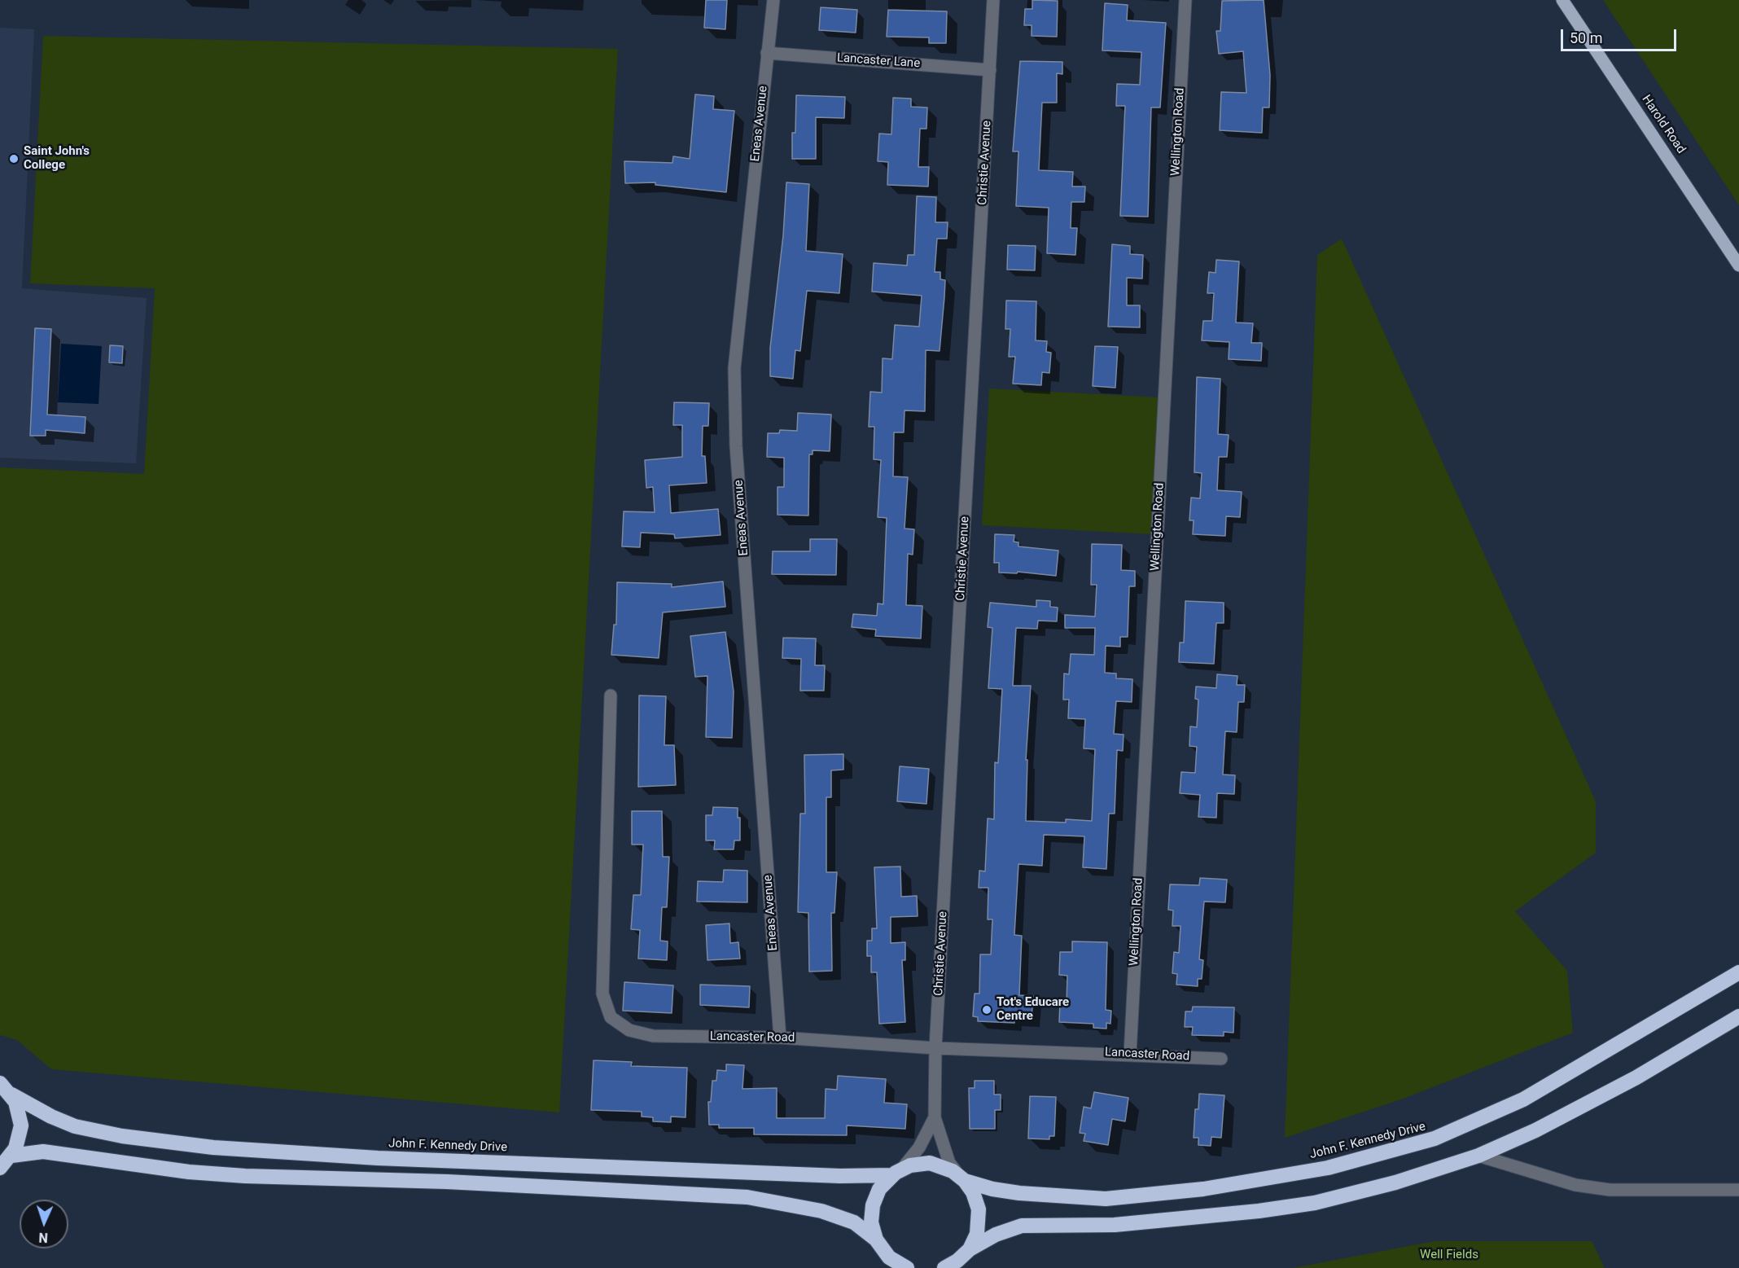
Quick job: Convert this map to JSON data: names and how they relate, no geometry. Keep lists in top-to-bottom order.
{
  "streets": {
    "highway": ["John F. Kennedy Drive"],
    "main road": ["Harold Road"],
    "street": [
      "Lancaster Lane",
      "Eneas Avenue",
      "Wellington Road",
      "Christie Avenue",
      "Lancaster Road"
    ]
  },
  "crossings": [
    ["Lancaster Lane", "Eneas Avenue"],
    ["Lancaster Lane", "Christie Avenue"],
    ["Eneas Avenue", "Lancaster Road"],
    ["Wellington Road", "Lancaster Road"],
    ["Christie Avenue", "Lancaster Road"],
    ["Christie Avenue", "John F. Kennedy Drive"]
  ],
  "parks": ["Well Fields"],
  "places": ["Saint John's College", "Tot's Educare Centre"],
  "scale_bar": "50 m",
  "north": "bottom"
}
